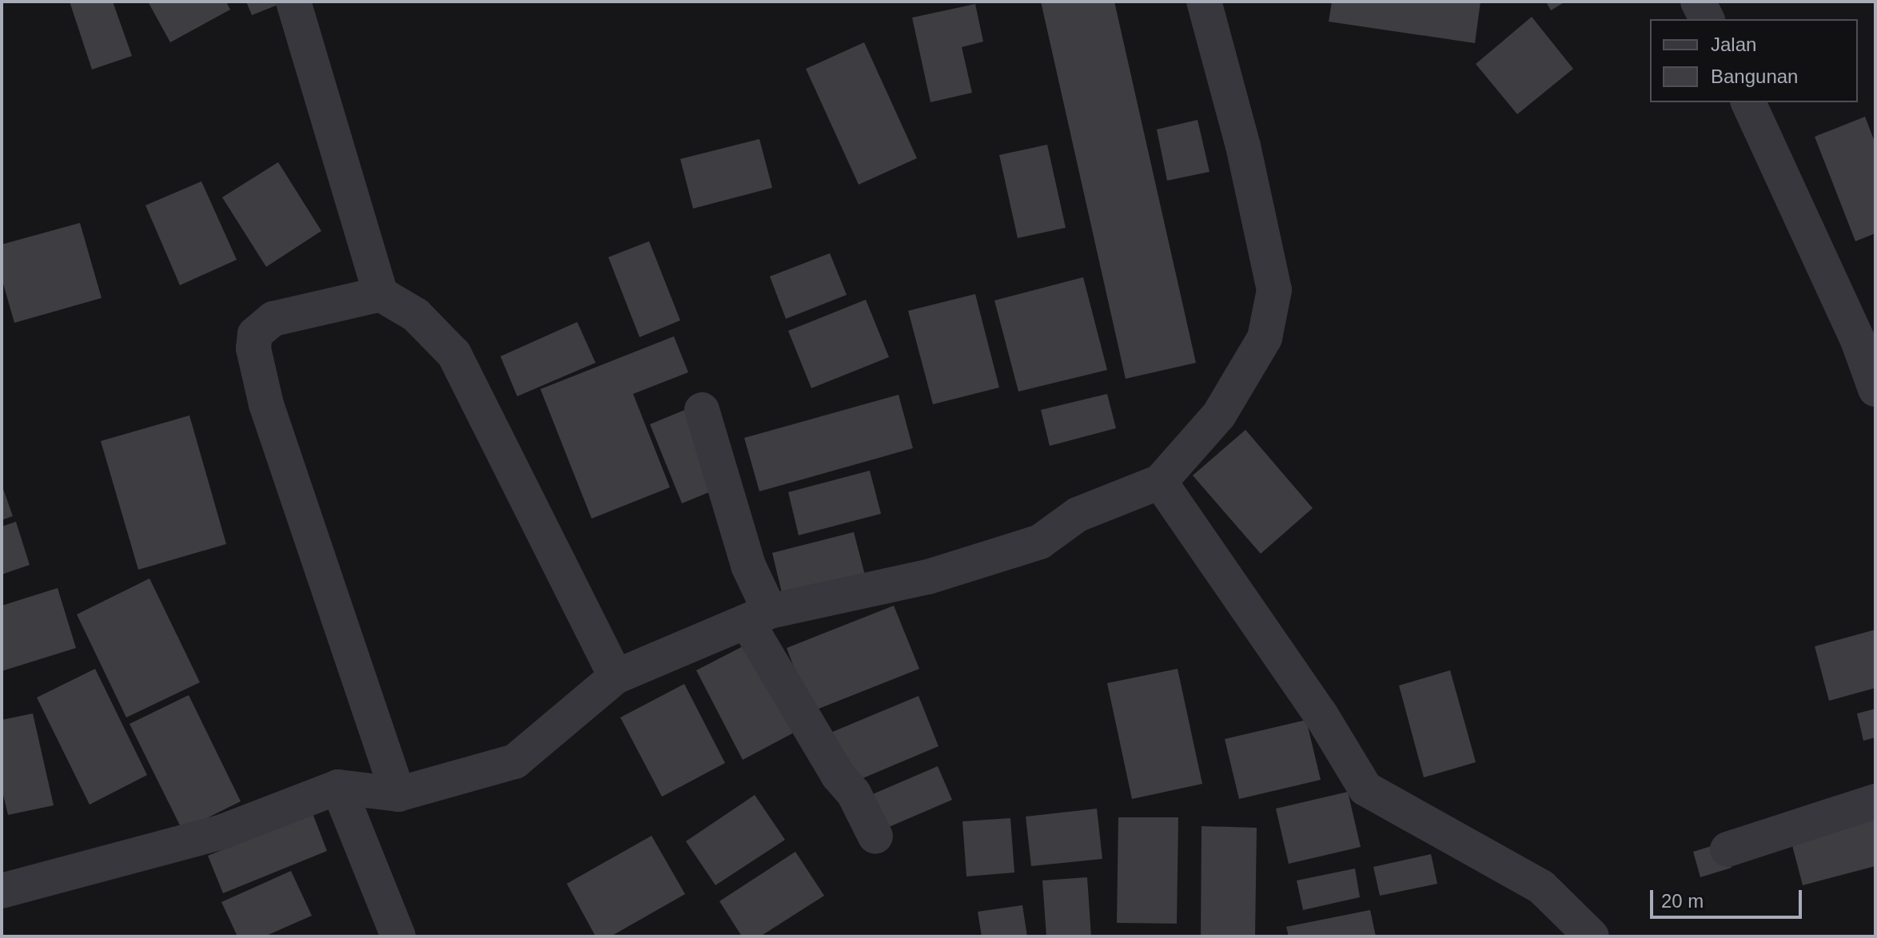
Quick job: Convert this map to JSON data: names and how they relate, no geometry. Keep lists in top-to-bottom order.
{
  "legend": ["Jalan", "Bangunan"],
  "scale_bar": "20 m"
}
